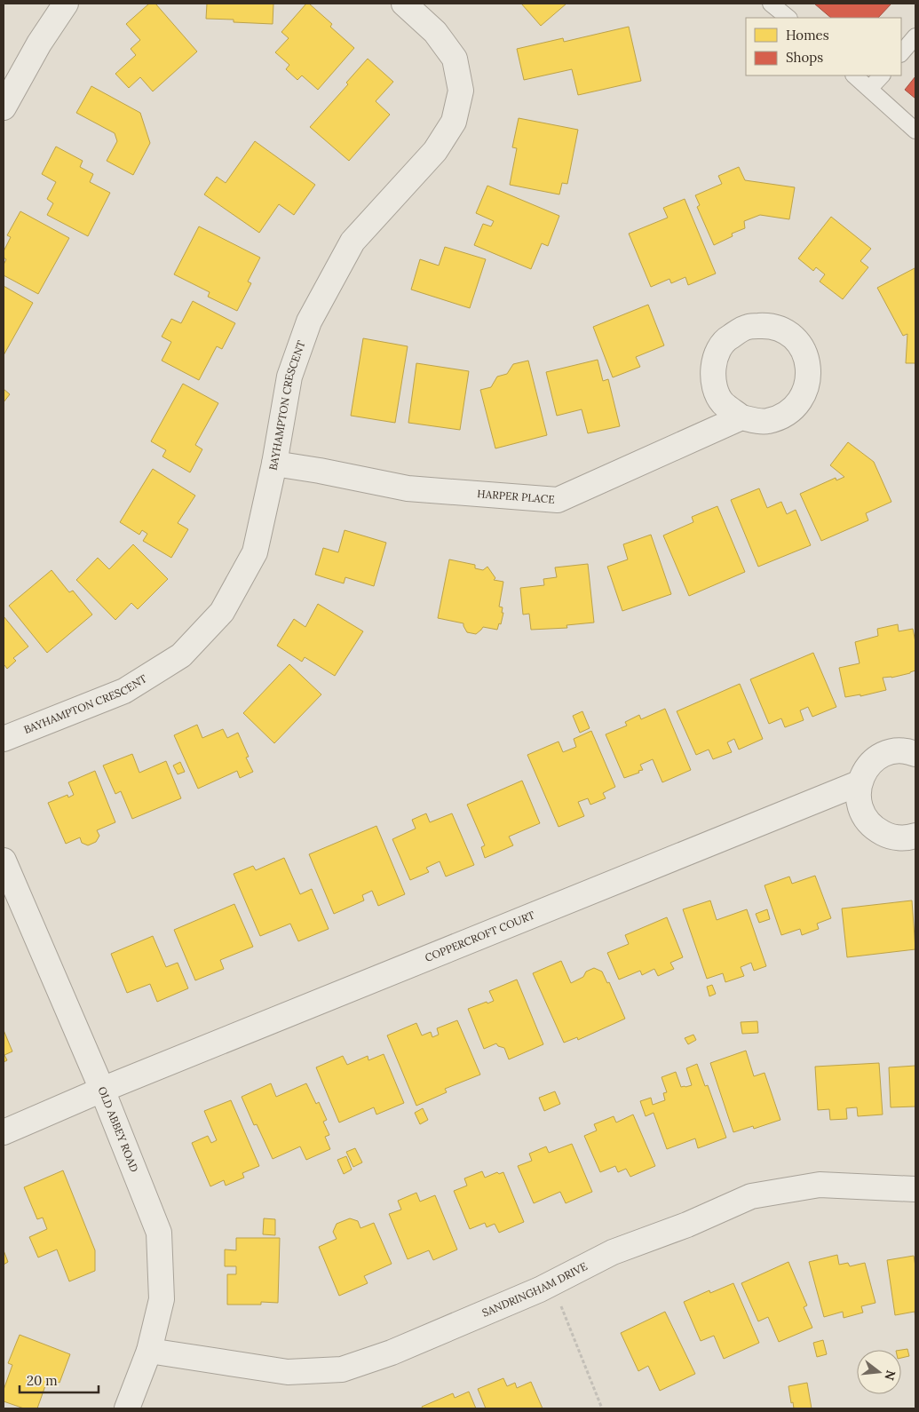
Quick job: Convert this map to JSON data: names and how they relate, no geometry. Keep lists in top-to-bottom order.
{
  "streets": {
    "street": [
      "BAYHAMPTON CRESCENT",
      "HARPER PLACE",
      "COPPERCROFT COURT",
      "OLD ABBEY ROAD",
      "SANDRINGHAM DRIVE"
    ]
  },
  "crossings": [
    ["BAYHAMPTON CRESCENT", "HARPER PLACE"],
    ["COPPERCROFT COURT", "OLD ABBEY ROAD"],
    ["OLD ABBEY ROAD", "SANDRINGHAM DRIVE"]
  ],
  "legend": ["Homes", "Shops"],
  "scale_bar": "20 m",
  "north": "right"
}
